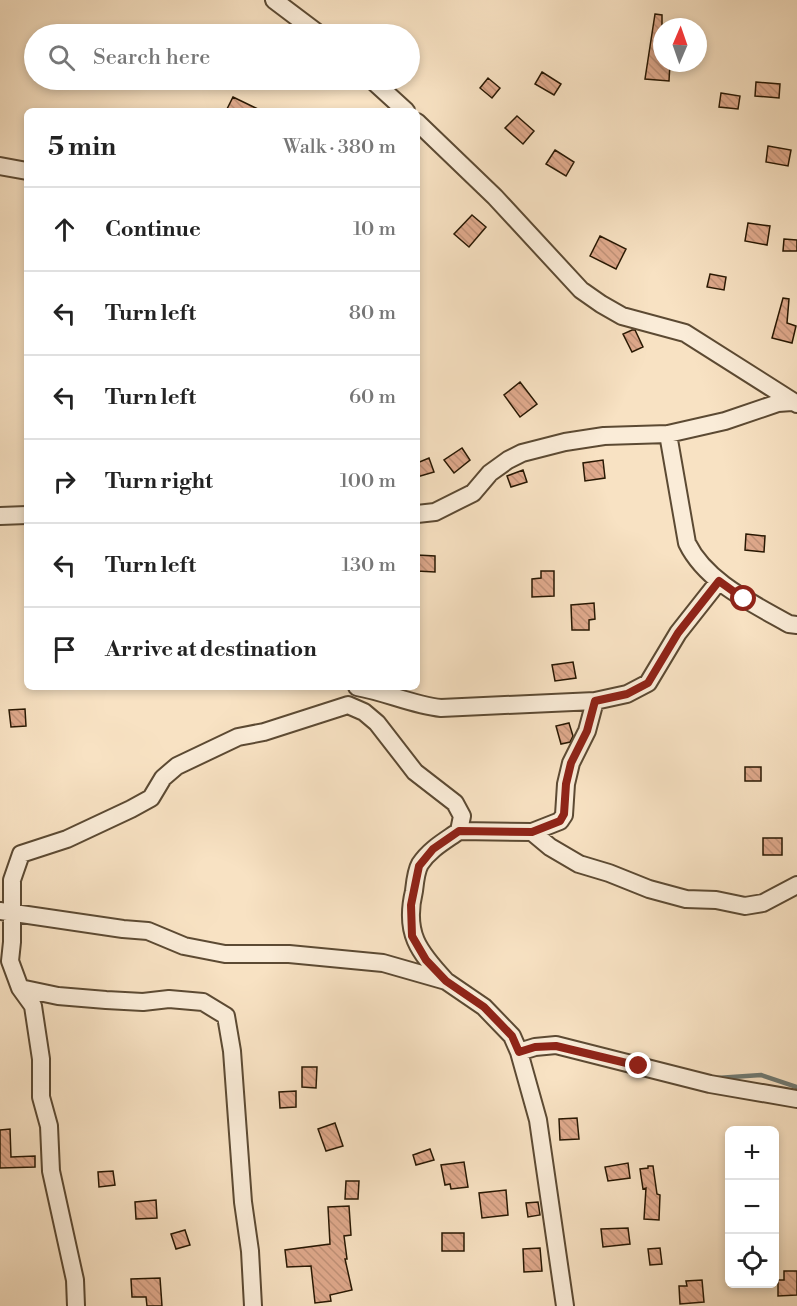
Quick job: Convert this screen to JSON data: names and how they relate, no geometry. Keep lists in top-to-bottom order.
{
  "north": "top",
  "page": {
    "search": "Search here",
    "heading": ["5 min", "Walk · 380 m"],
    "list": [
      ["Continue", "10 m"],
      ["Turn left", "80 m"],
      ["Turn left", "60 m"],
      ["Turn right", "100 m"],
      ["Turn left", "130 m"],
      "Arrive at destination"
    ],
    "map_buttons": ["+", "−"]
  }
}
